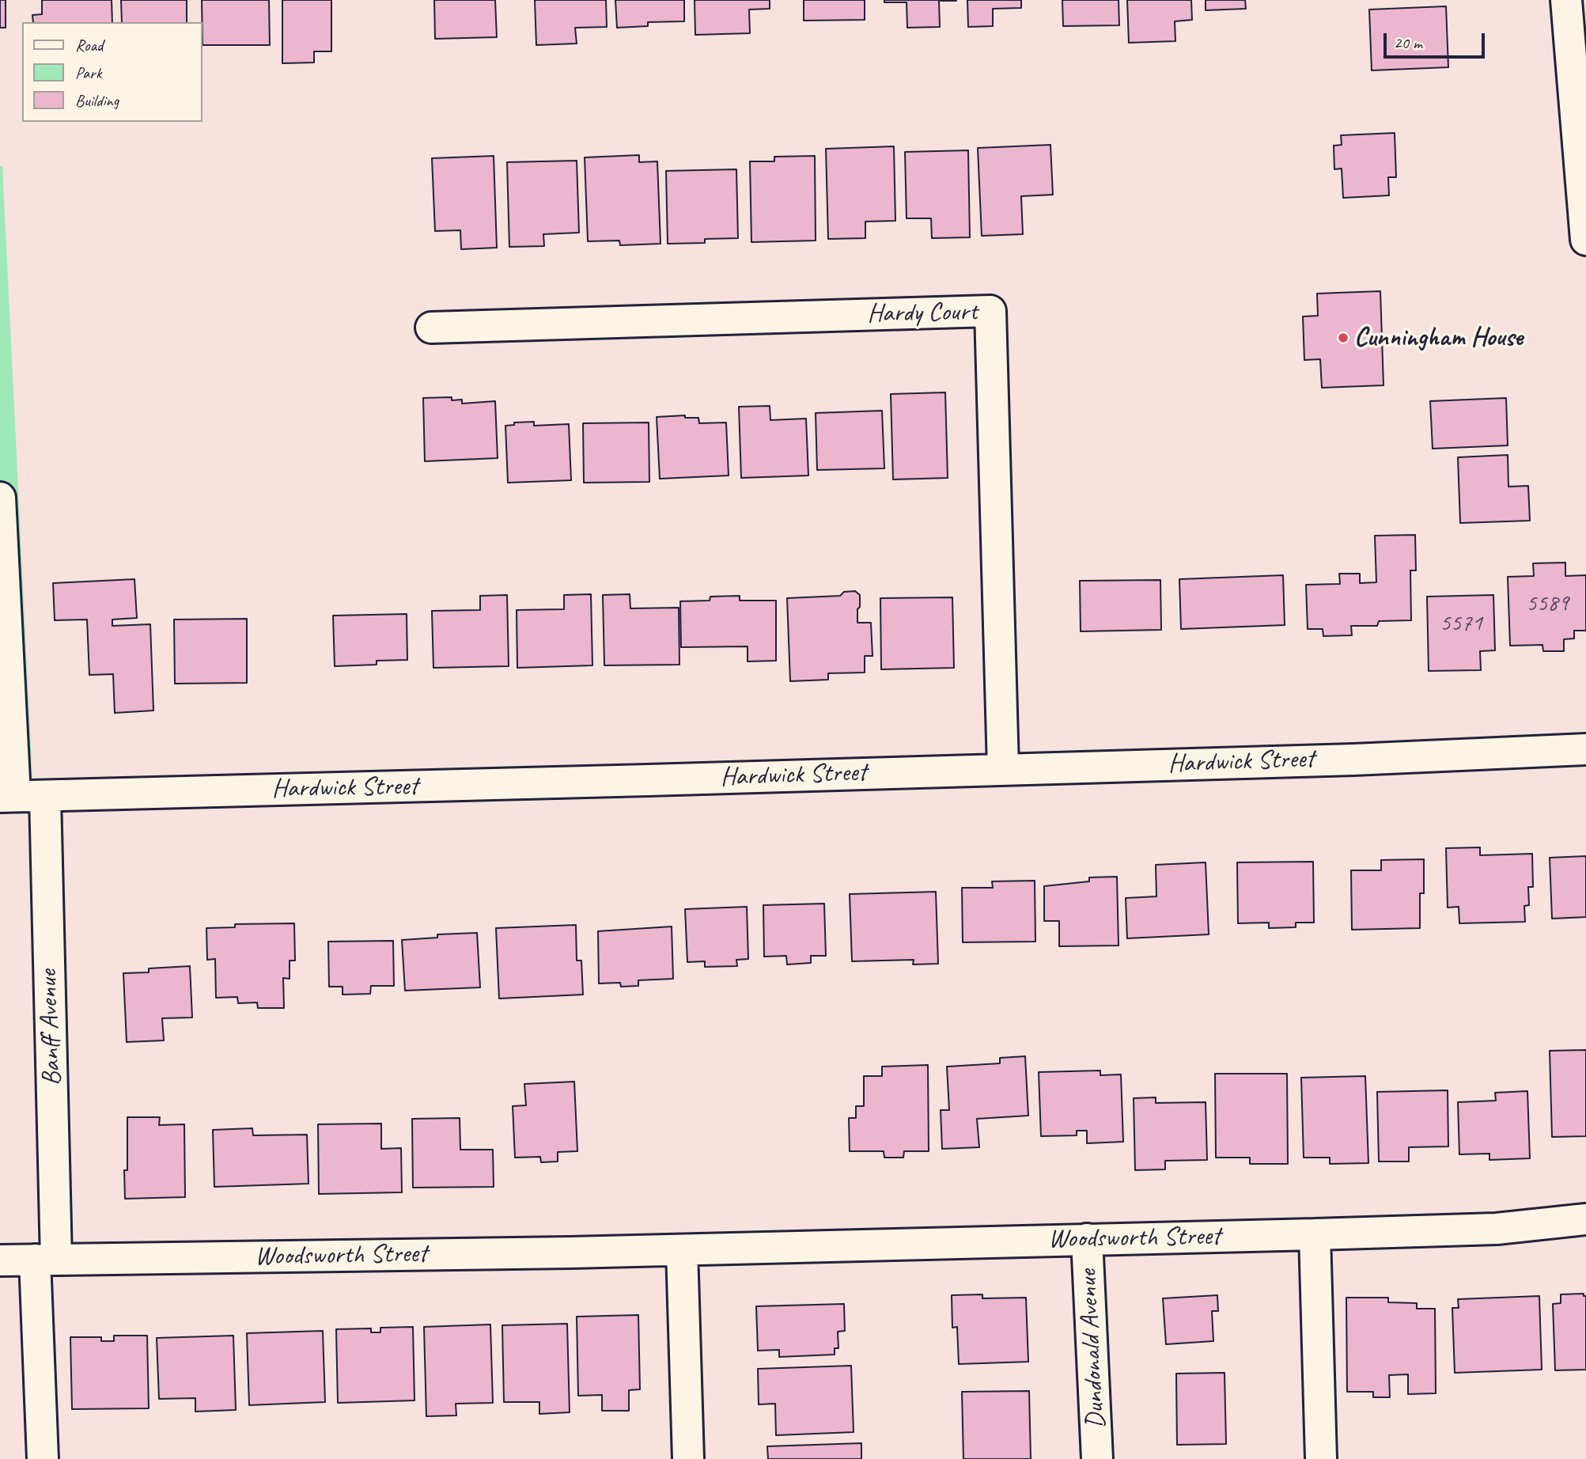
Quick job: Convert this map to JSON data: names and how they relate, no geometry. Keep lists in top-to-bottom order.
{
  "streets": {
    "street": [
      "Hardy Court",
      "Hardwick Street",
      "Banff Avenue",
      "Woodsworth Street",
      "Dundonald Avenue"
    ]
  },
  "crossings": [
    ["Hardy Court", "Hardwick Street"],
    ["Hardwick Street", "Banff Avenue"],
    ["Banff Avenue", "Woodsworth Street"],
    ["Woodsworth Street", "Dundonald Avenue"]
  ],
  "places": ["Cunningham House"],
  "house_numbers": ["5589", "5571"],
  "legend": ["Road", "Park", "Building"],
  "scale_bar": "20 m"
}
